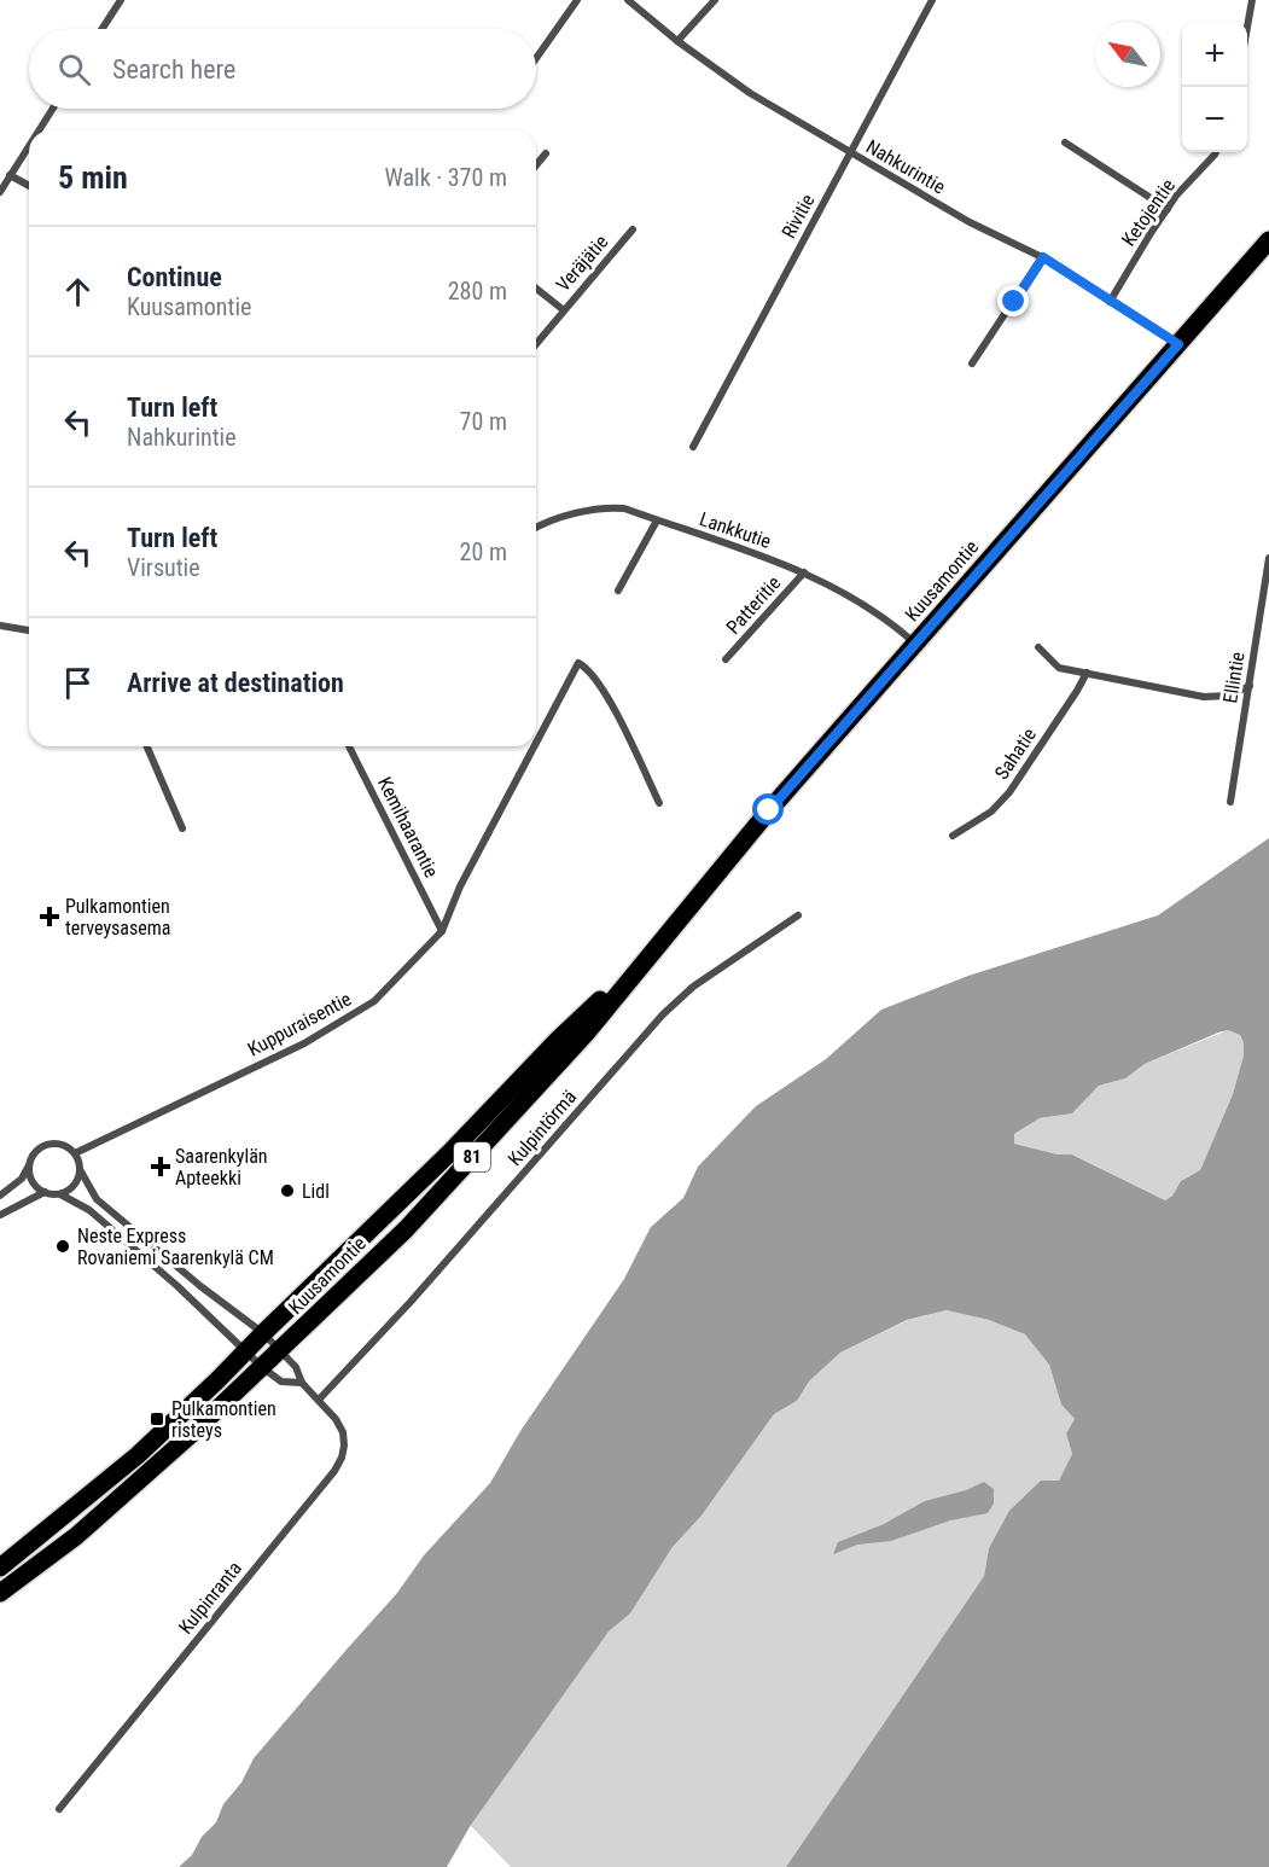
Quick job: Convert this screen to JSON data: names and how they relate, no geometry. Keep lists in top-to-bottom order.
{
  "streets": {
    "main road": ["Kuusamontie", "81"],
    "street": [
      "Nahkurintie",
      "Ketojentie",
      "Rivitie",
      "Veräjätie",
      "Lankkutie",
      "Patteritie",
      "Ellintie",
      "Sahatie",
      "Kemihaarantie",
      "Kuppuraisentie",
      "Kulpintörmä",
      "Kulpinranta"
    ]
  },
  "crossings": [
    ["Nahkurintie", "Ketojentie"],
    ["Nahkurintie", "Rivitie"],
    ["Nahkurintie", "Kuusamontie"],
    ["Lankkutie", "Kuusamontie"],
    ["Lankkutie", "Patteritie"],
    ["Kemihaarantie", "Kuppuraisentie"],
    ["Kulpintörmä", "Kulpinranta"]
  ],
  "places": {
    "health": ["Pulkamontien terveysasema", "Saarenkylän Apteekki"],
    "other": ["Lidl", "Neste Express Rovaniemi Saarenkylä CM"],
    "transit": ["Pulkamontien risteys"]
  },
  "north": "top left",
  "page": {
    "map_buttons": ["+", "−"],
    "search": "Search here",
    "heading": ["5 min", "Walk · 370 m"],
    "list": [
      ["Continue", "Kuusamontie", "280 m"],
      ["Turn left", "Nahkurintie", "70 m"],
      ["Turn left", "Virsutie", "20 m"],
      "Arrive at destination"
    ]
  }
}
